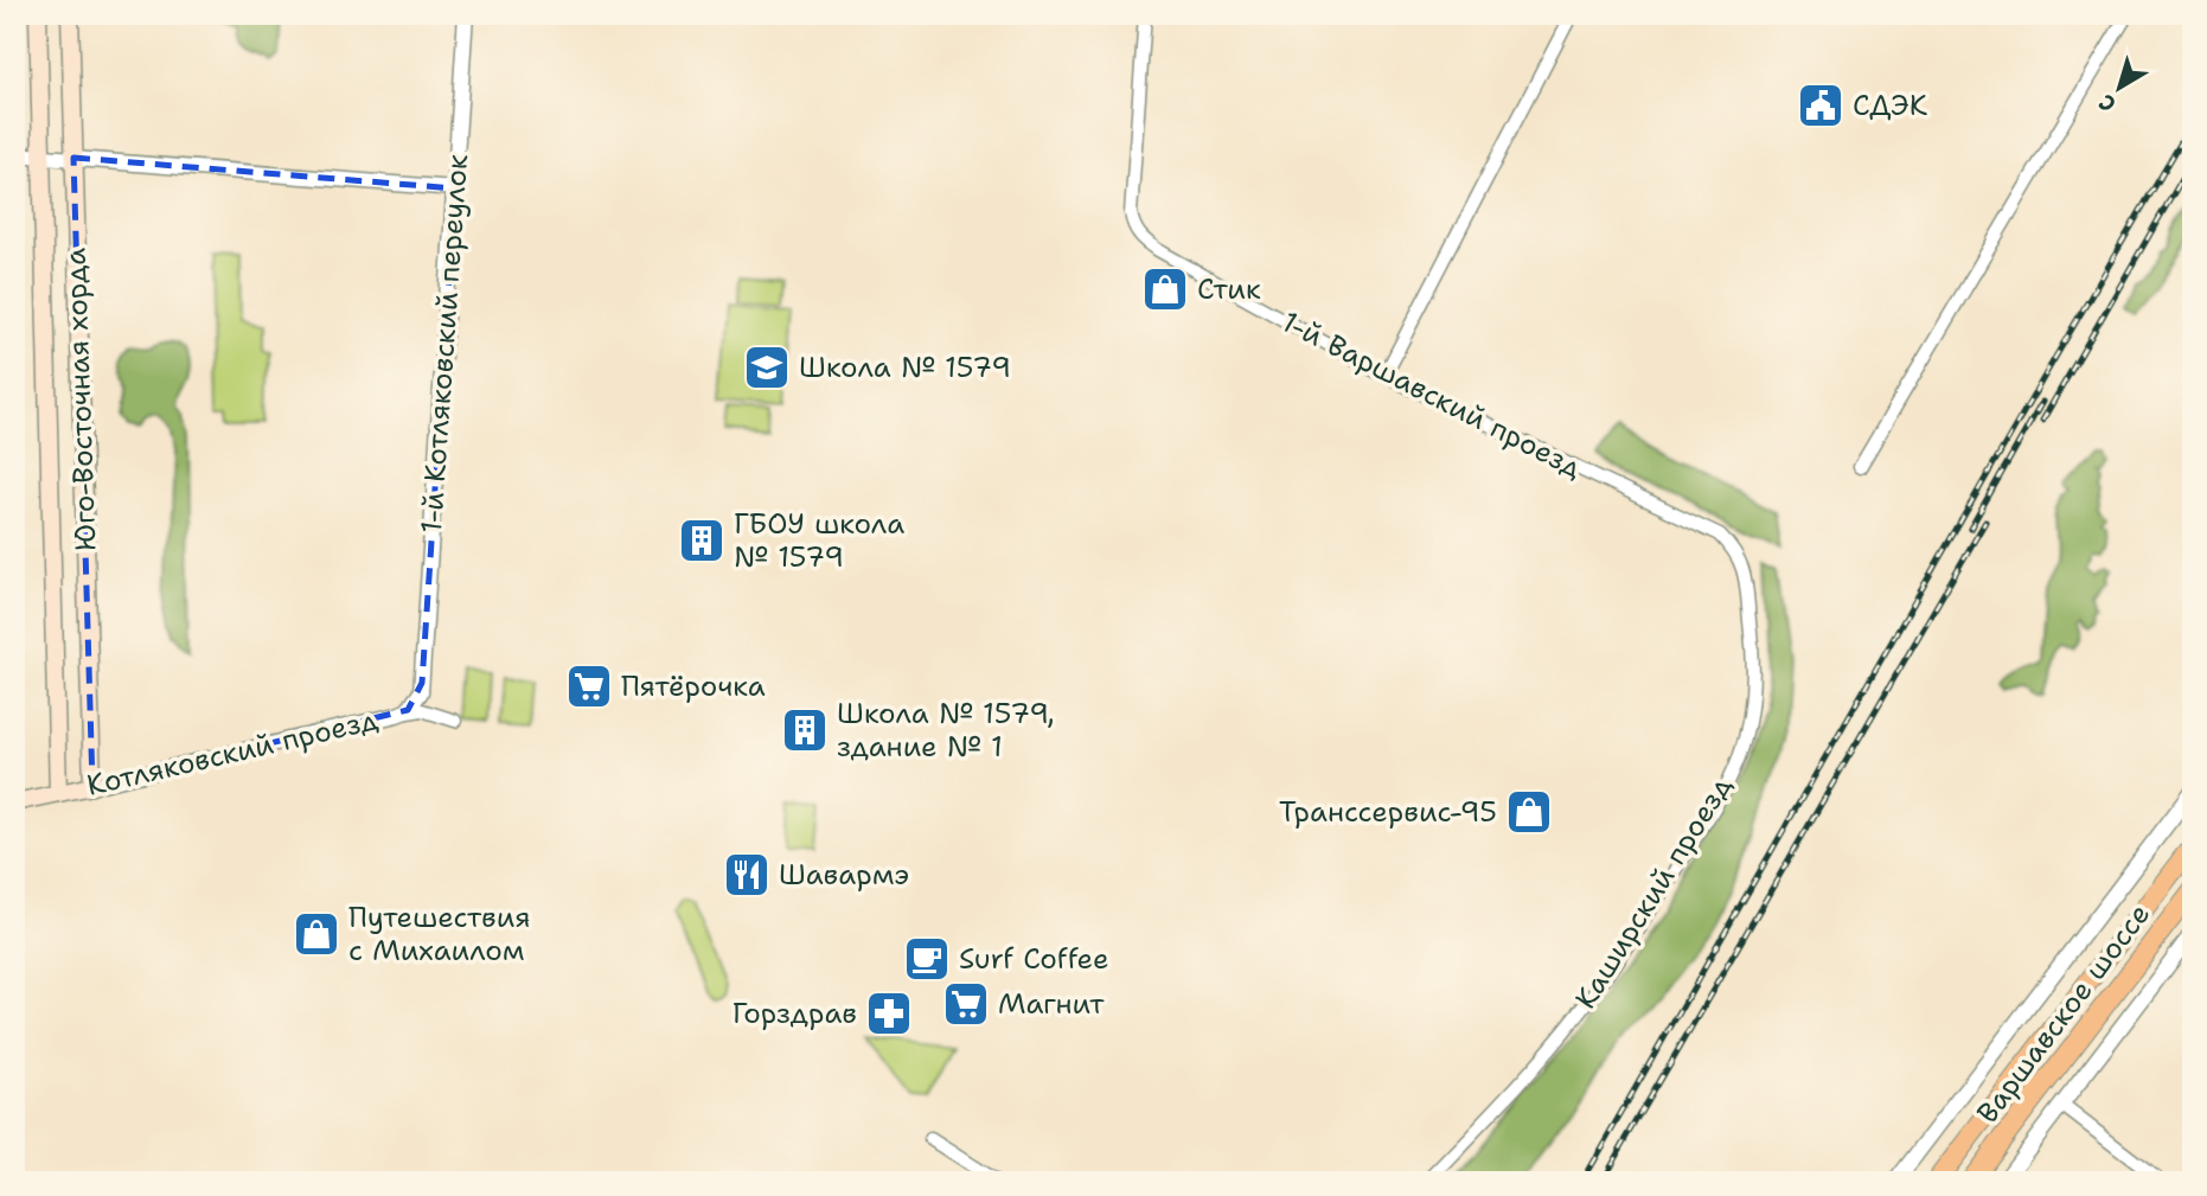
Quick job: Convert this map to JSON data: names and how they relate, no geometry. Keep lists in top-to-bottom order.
{
  "streets": {
    "main road": ["Юго-Восточная хорда", "Котляковский проезд", "Варшавское шоссе"],
    "street": ["1-й Котляковский переулок", "1-й Варшавский проезд", "Каширский проезд"]
  },
  "crossings": [
    ["1-й Котляковский переулок", "Котляковский проезд"],
    ["1-й Варшавский проезд", "Каширский проезд"],
    ["Юго-Восточная хорда", "Котляковский проезд"]
  ],
  "places": {
    "public building": ["СДЭК"],
    "shop": ["Стик", "Транссервис-95", "Путешествия с Михаилом"],
    "school or university": ["Школа № 1579"],
    "building": ["ГБОУ школа № 1579", "Школа № 1579, здание № 1"],
    "supermarket": ["Пятёрочка", "Магнит"],
    "restaurant": ["Шавармэ"],
    "cafe": ["Surf Coffee"],
    "pharmacy": ["Горздрав"]
  },
  "north": "bottom left"
}
